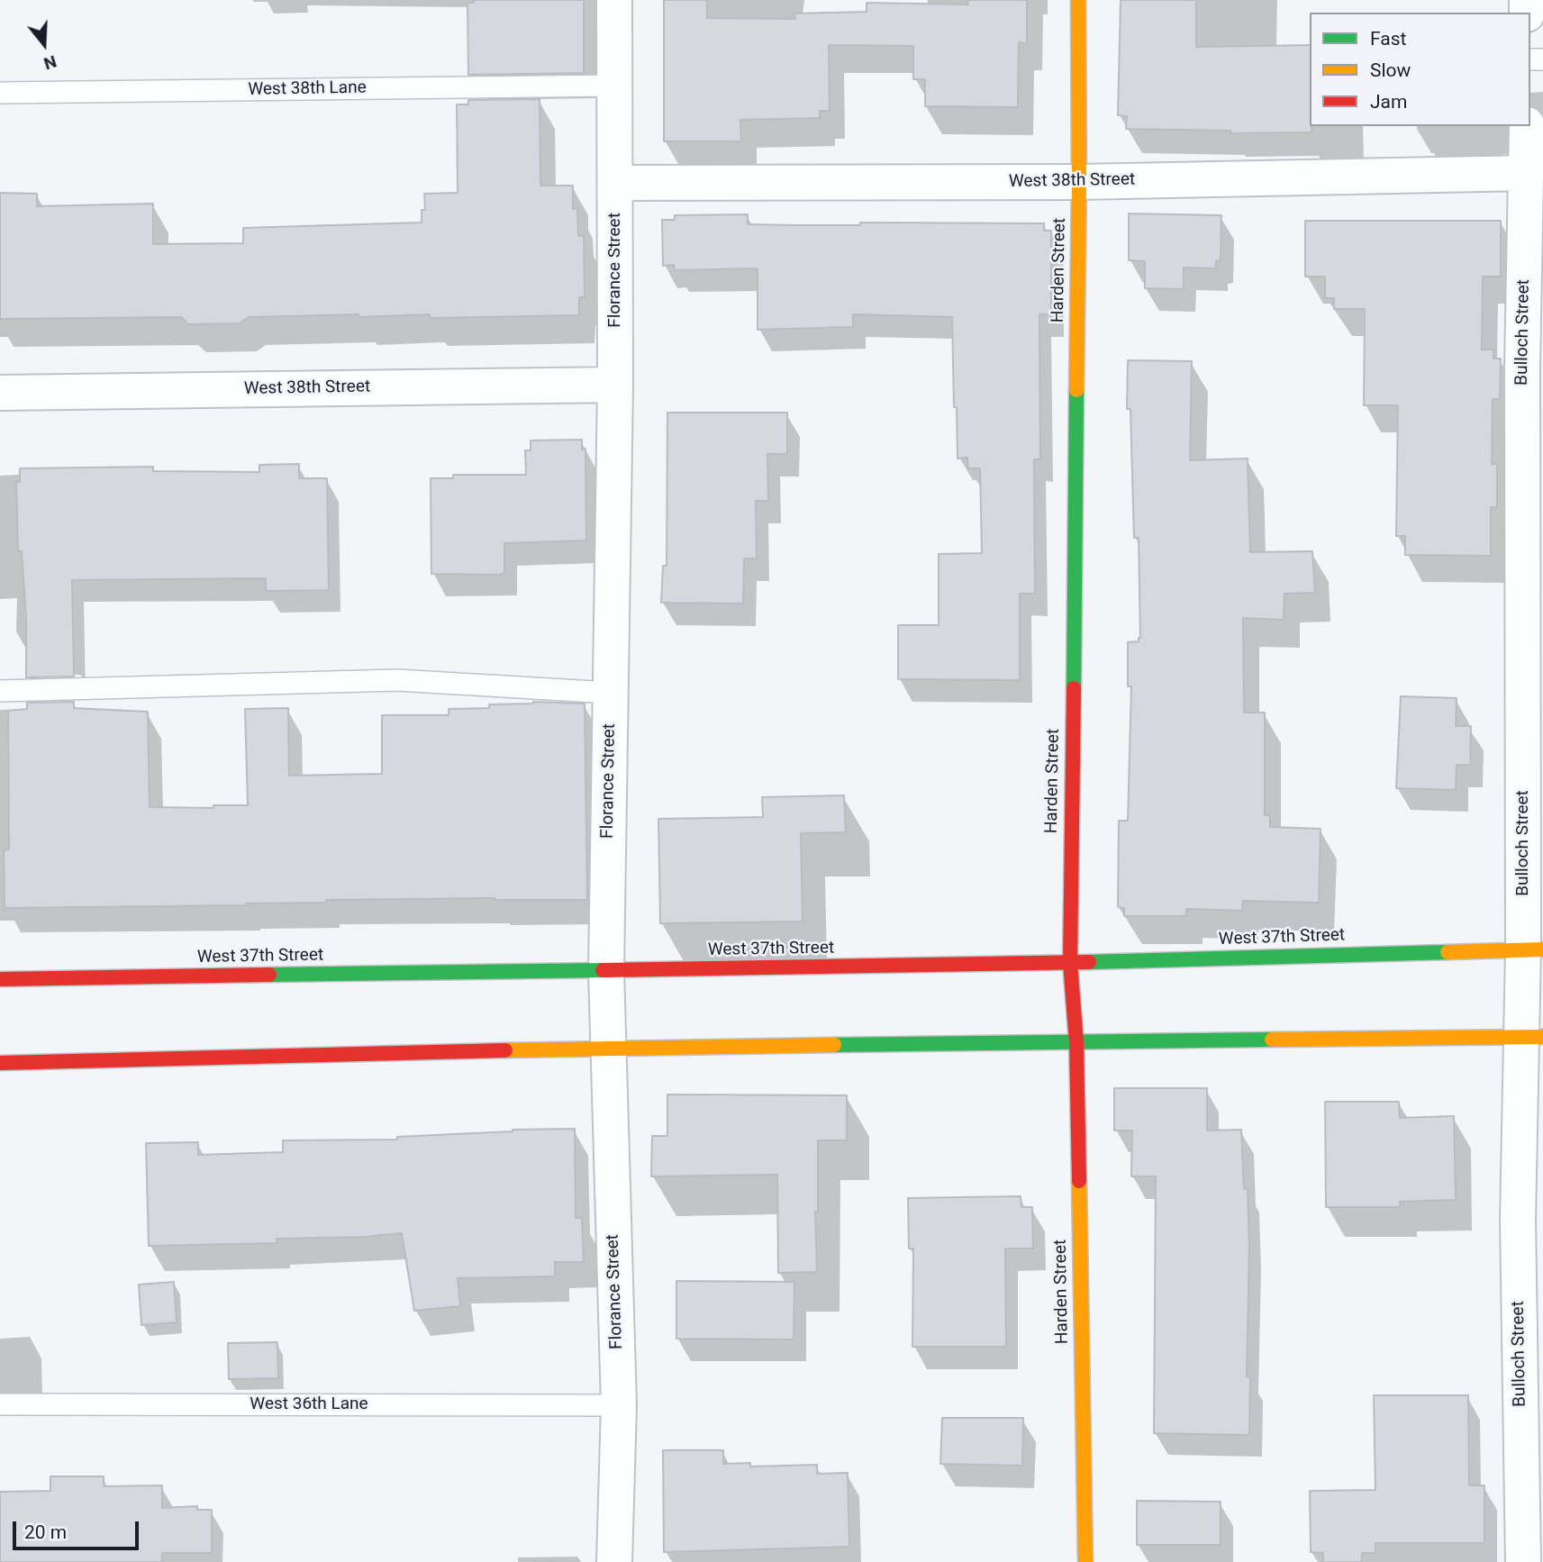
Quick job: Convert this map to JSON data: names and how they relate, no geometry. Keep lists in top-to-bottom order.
{
  "streets": {
    "main road": ["Harden Street", "West 37th Street"],
    "street": ["West 38th Street", "Florance Street", "Bulloch Street"],
    "lane": ["West 38th Lane", "West 36th Lane"]
  },
  "crossings": [
    ["West 38th Lane", "Florance Street"],
    ["West 38th Street", "Florance Street"],
    ["West 38th Street", "Harden Street"],
    ["West 38th Street", "Bulloch Street"],
    ["Florance Street", "West 37th Street"],
    ["Florance Street", "West 36th Lane"],
    ["Harden Street", "West 37th Street"],
    ["Bulloch Street", "West 37th Street"]
  ],
  "legend": ["Fast", "Slow", "Jam"],
  "scale_bar": "20 m",
  "north": "bottom"
}
